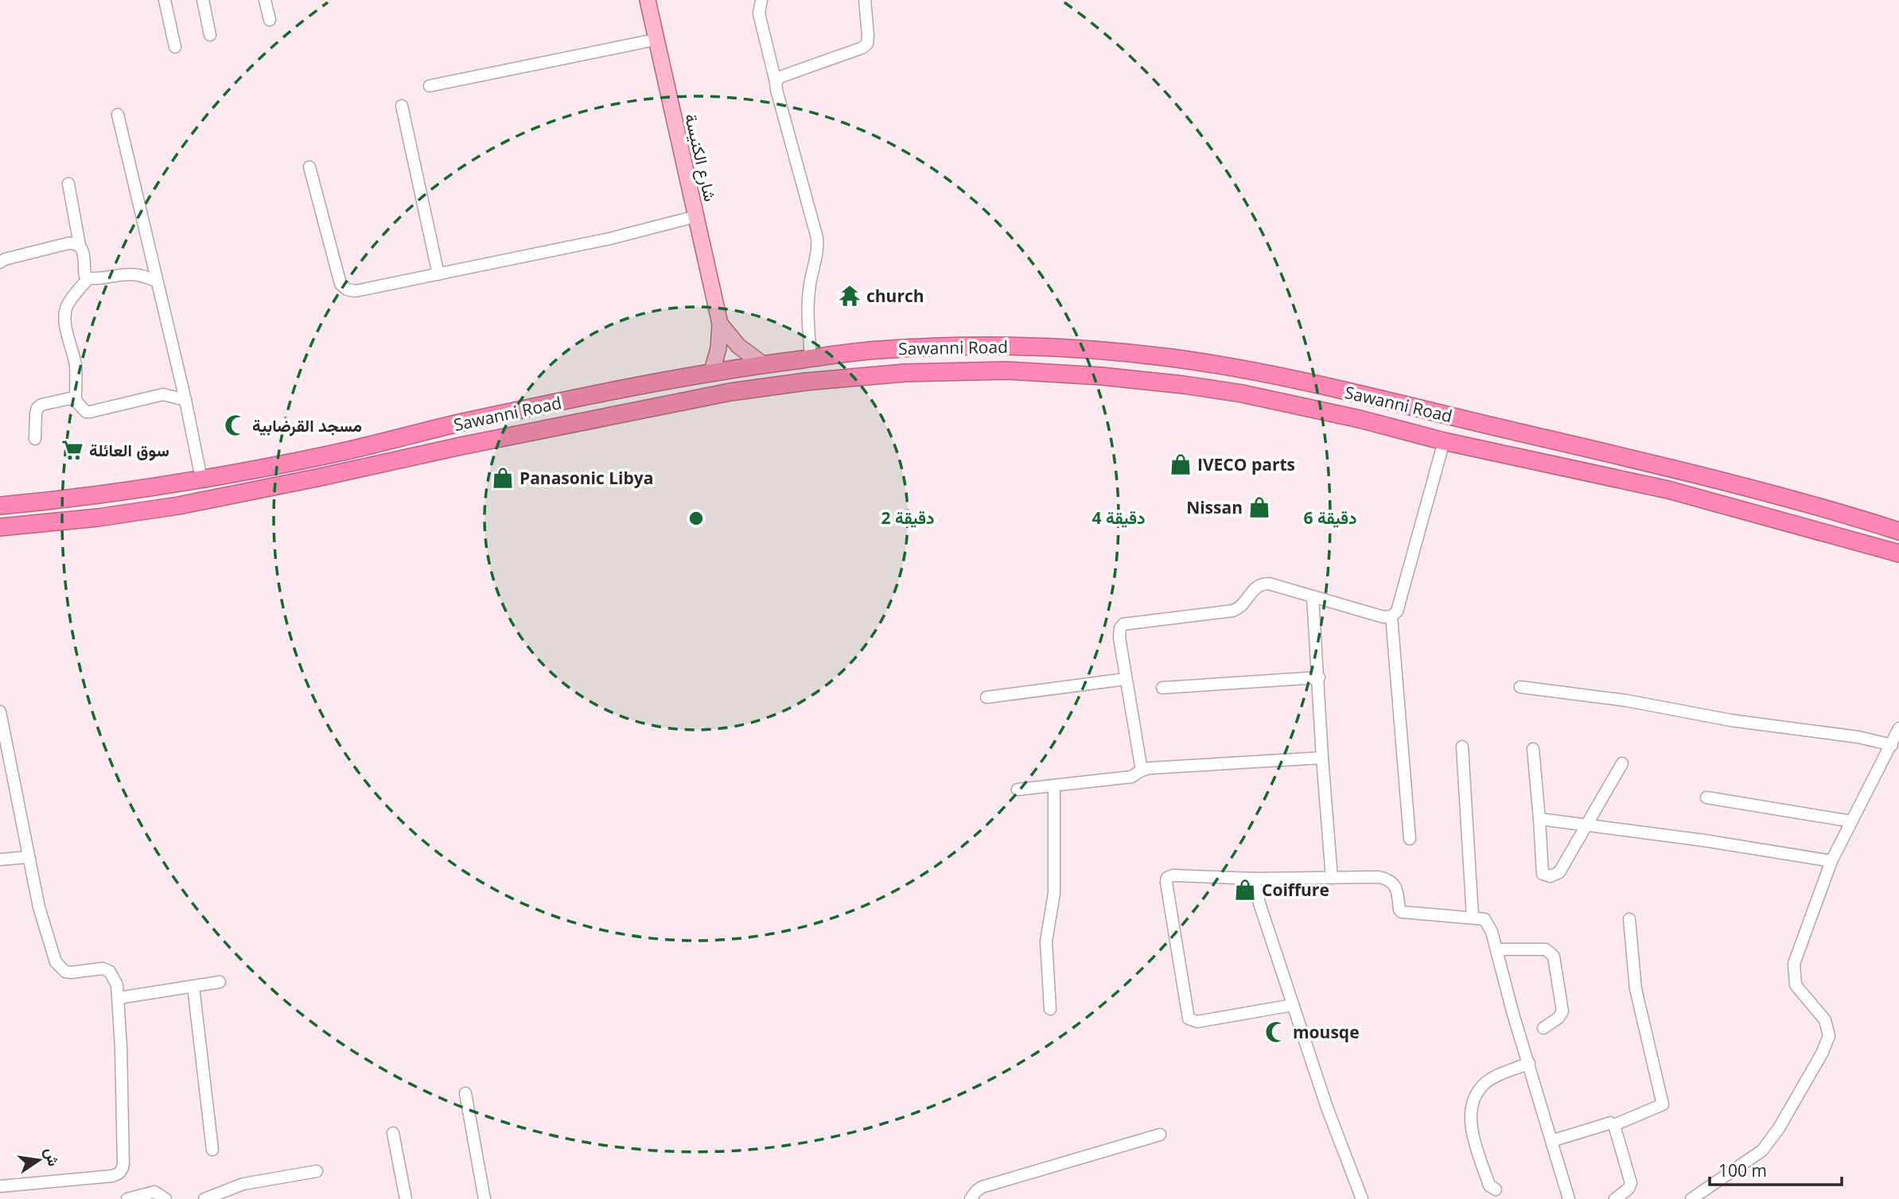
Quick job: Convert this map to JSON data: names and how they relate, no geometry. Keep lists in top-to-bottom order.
{
  "streets": {
    "highway": ["Sawanni Road"],
    "main road": ["شارع الكنيسة"]
  },
  "crossings": [
    ["شارع الكنيسة", "Sawanni Road"]
  ],
  "places": {
    "temple": ["church"],
    "mosque": ["مسجد القرضابية", "mousqe"],
    "supermarket": ["سوق العائلة"],
    "shop": [
      "IVECO parts",
      "Panasonic Libya",
      "Nissan",
      "Coiffure"
    ]
  },
  "scale_bar": "100 m",
  "north": "right",
  "rings": ["2 دقيقة", "4 دقيقة", "6 دقيقة"]
}
